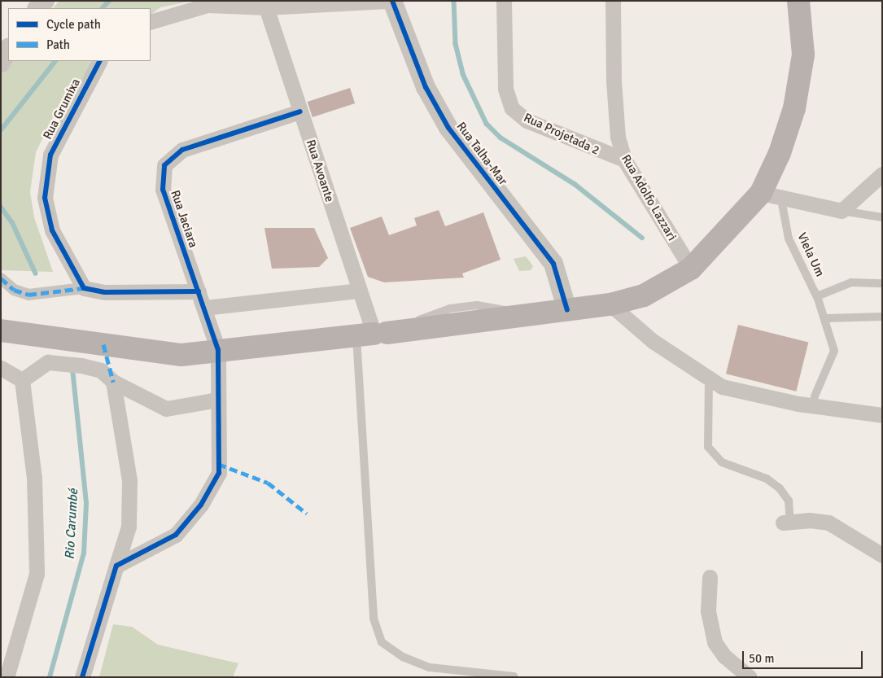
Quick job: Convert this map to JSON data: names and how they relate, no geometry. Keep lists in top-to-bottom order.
{
  "streets": {
    "street": [
      "Rua Grumixa",
      "Rua Projetada 2",
      "Rua Talha-Mar",
      "Rua Avoante",
      "Rua Adolfo Lazzari",
      "Rua Jaciara"
    ],
    "lane": ["Viela Um"]
  },
  "crossings": [
    ["Rua Projetada 2", "Rua Adolfo Lazzari"],
    ["Rua Avoante", "Rua Jaciara"]
  ],
  "water": ["Rio Carumbé"],
  "legend": ["Cycle path", "Path"],
  "scale_bar": "50 m"
}
